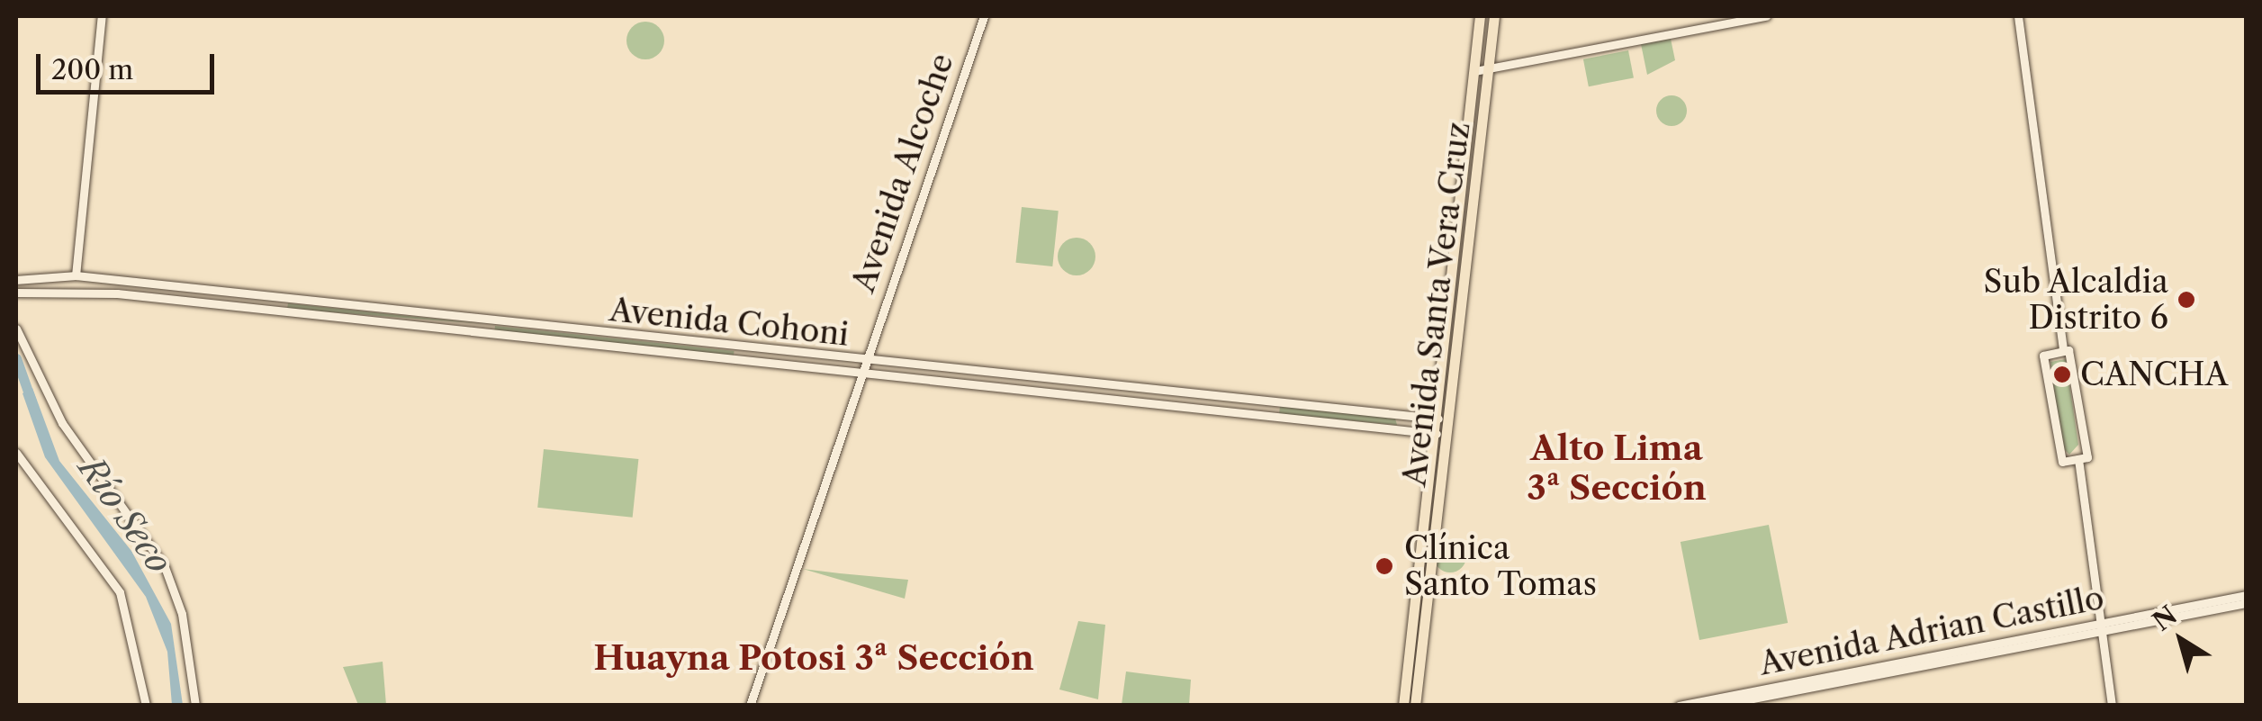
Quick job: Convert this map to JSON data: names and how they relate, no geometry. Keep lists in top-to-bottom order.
{
  "streets": {
    "main road": ["Avenida Santa Vera Cruz"],
    "street": ["Avenida Alcoche", "Avenida Cohoni", "Avenida Adrian Castillo"]
  },
  "crossings": [
    ["Avenida Alcoche", "Avenida Cohoni"],
    ["Avenida Santa Vera Cruz", "Avenida Cohoni"]
  ],
  "districts": ["Alto Lima 3ª Sección", "Huayna Potosi 3ª Sección"],
  "water": ["Río Seco"],
  "places": ["Sub Alcaldia Distrito 6", "CANCHA", "Clínica Santo Tomas"],
  "scale_bar": "200 m",
  "north": "top left"
}
